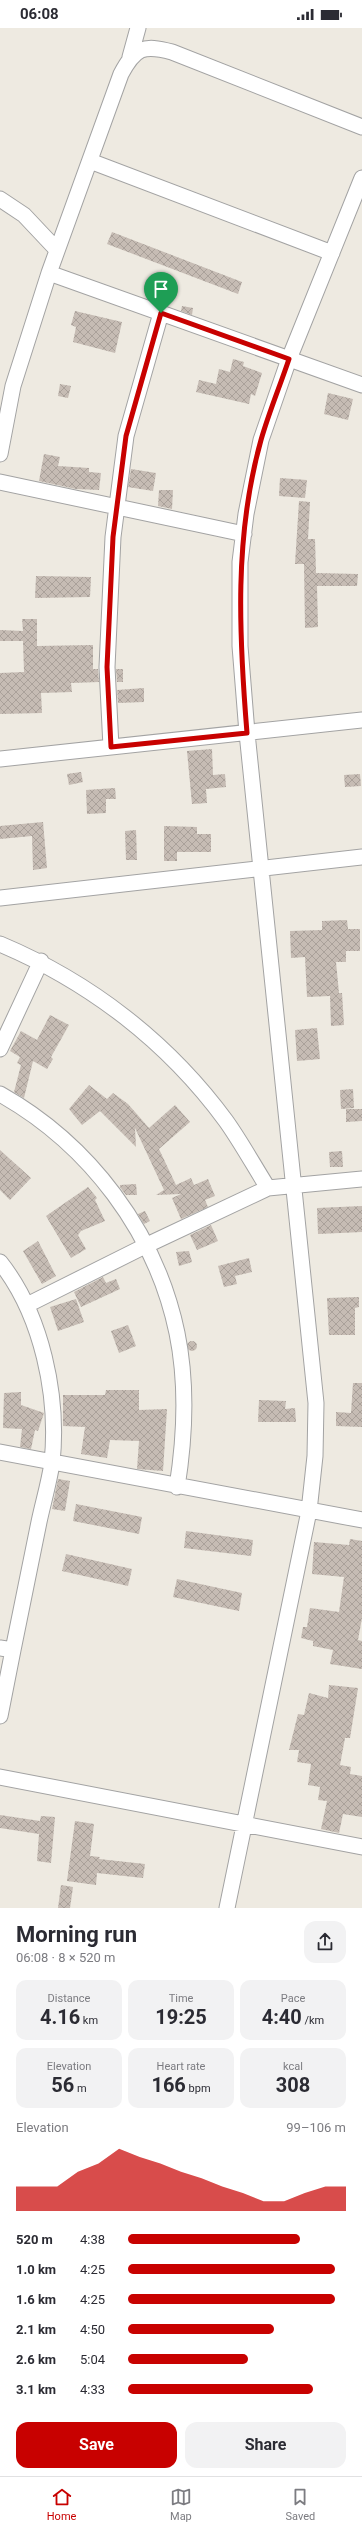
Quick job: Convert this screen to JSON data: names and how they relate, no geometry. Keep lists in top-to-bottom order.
{
  "page": {
    "status": "06:08",
    "heading": ["Morning run", "06:08 · 8 × 520 m"],
    "stats": [
      ["Distance", "4.16 km"],
      ["Time", "19:25"],
      ["Pace", "4:40 /km"],
      ["Elevation", "56 m"],
      ["Heart rate", "166 bpm"],
      ["kcal", "308"]
    ],
    "chart": ["Elevation", "99–106 m"],
    "list": [
      {
        "name": "520 m",
        "note": "4:38"
      },
      {
        "name": "1.0 km",
        "note": "4:25"
      },
      {
        "name": "1.6 km",
        "note": "4:25"
      },
      {
        "name": "2.1 km",
        "note": "4:50"
      },
      {
        "name": "2.6 km",
        "note": "5:04"
      },
      {
        "name": "3.1 km",
        "note": "4:33"
      }
    ],
    "buttons": ["Save", "Share"],
    "tabs": ["Home", "Map", "Saved"]
  }
}
